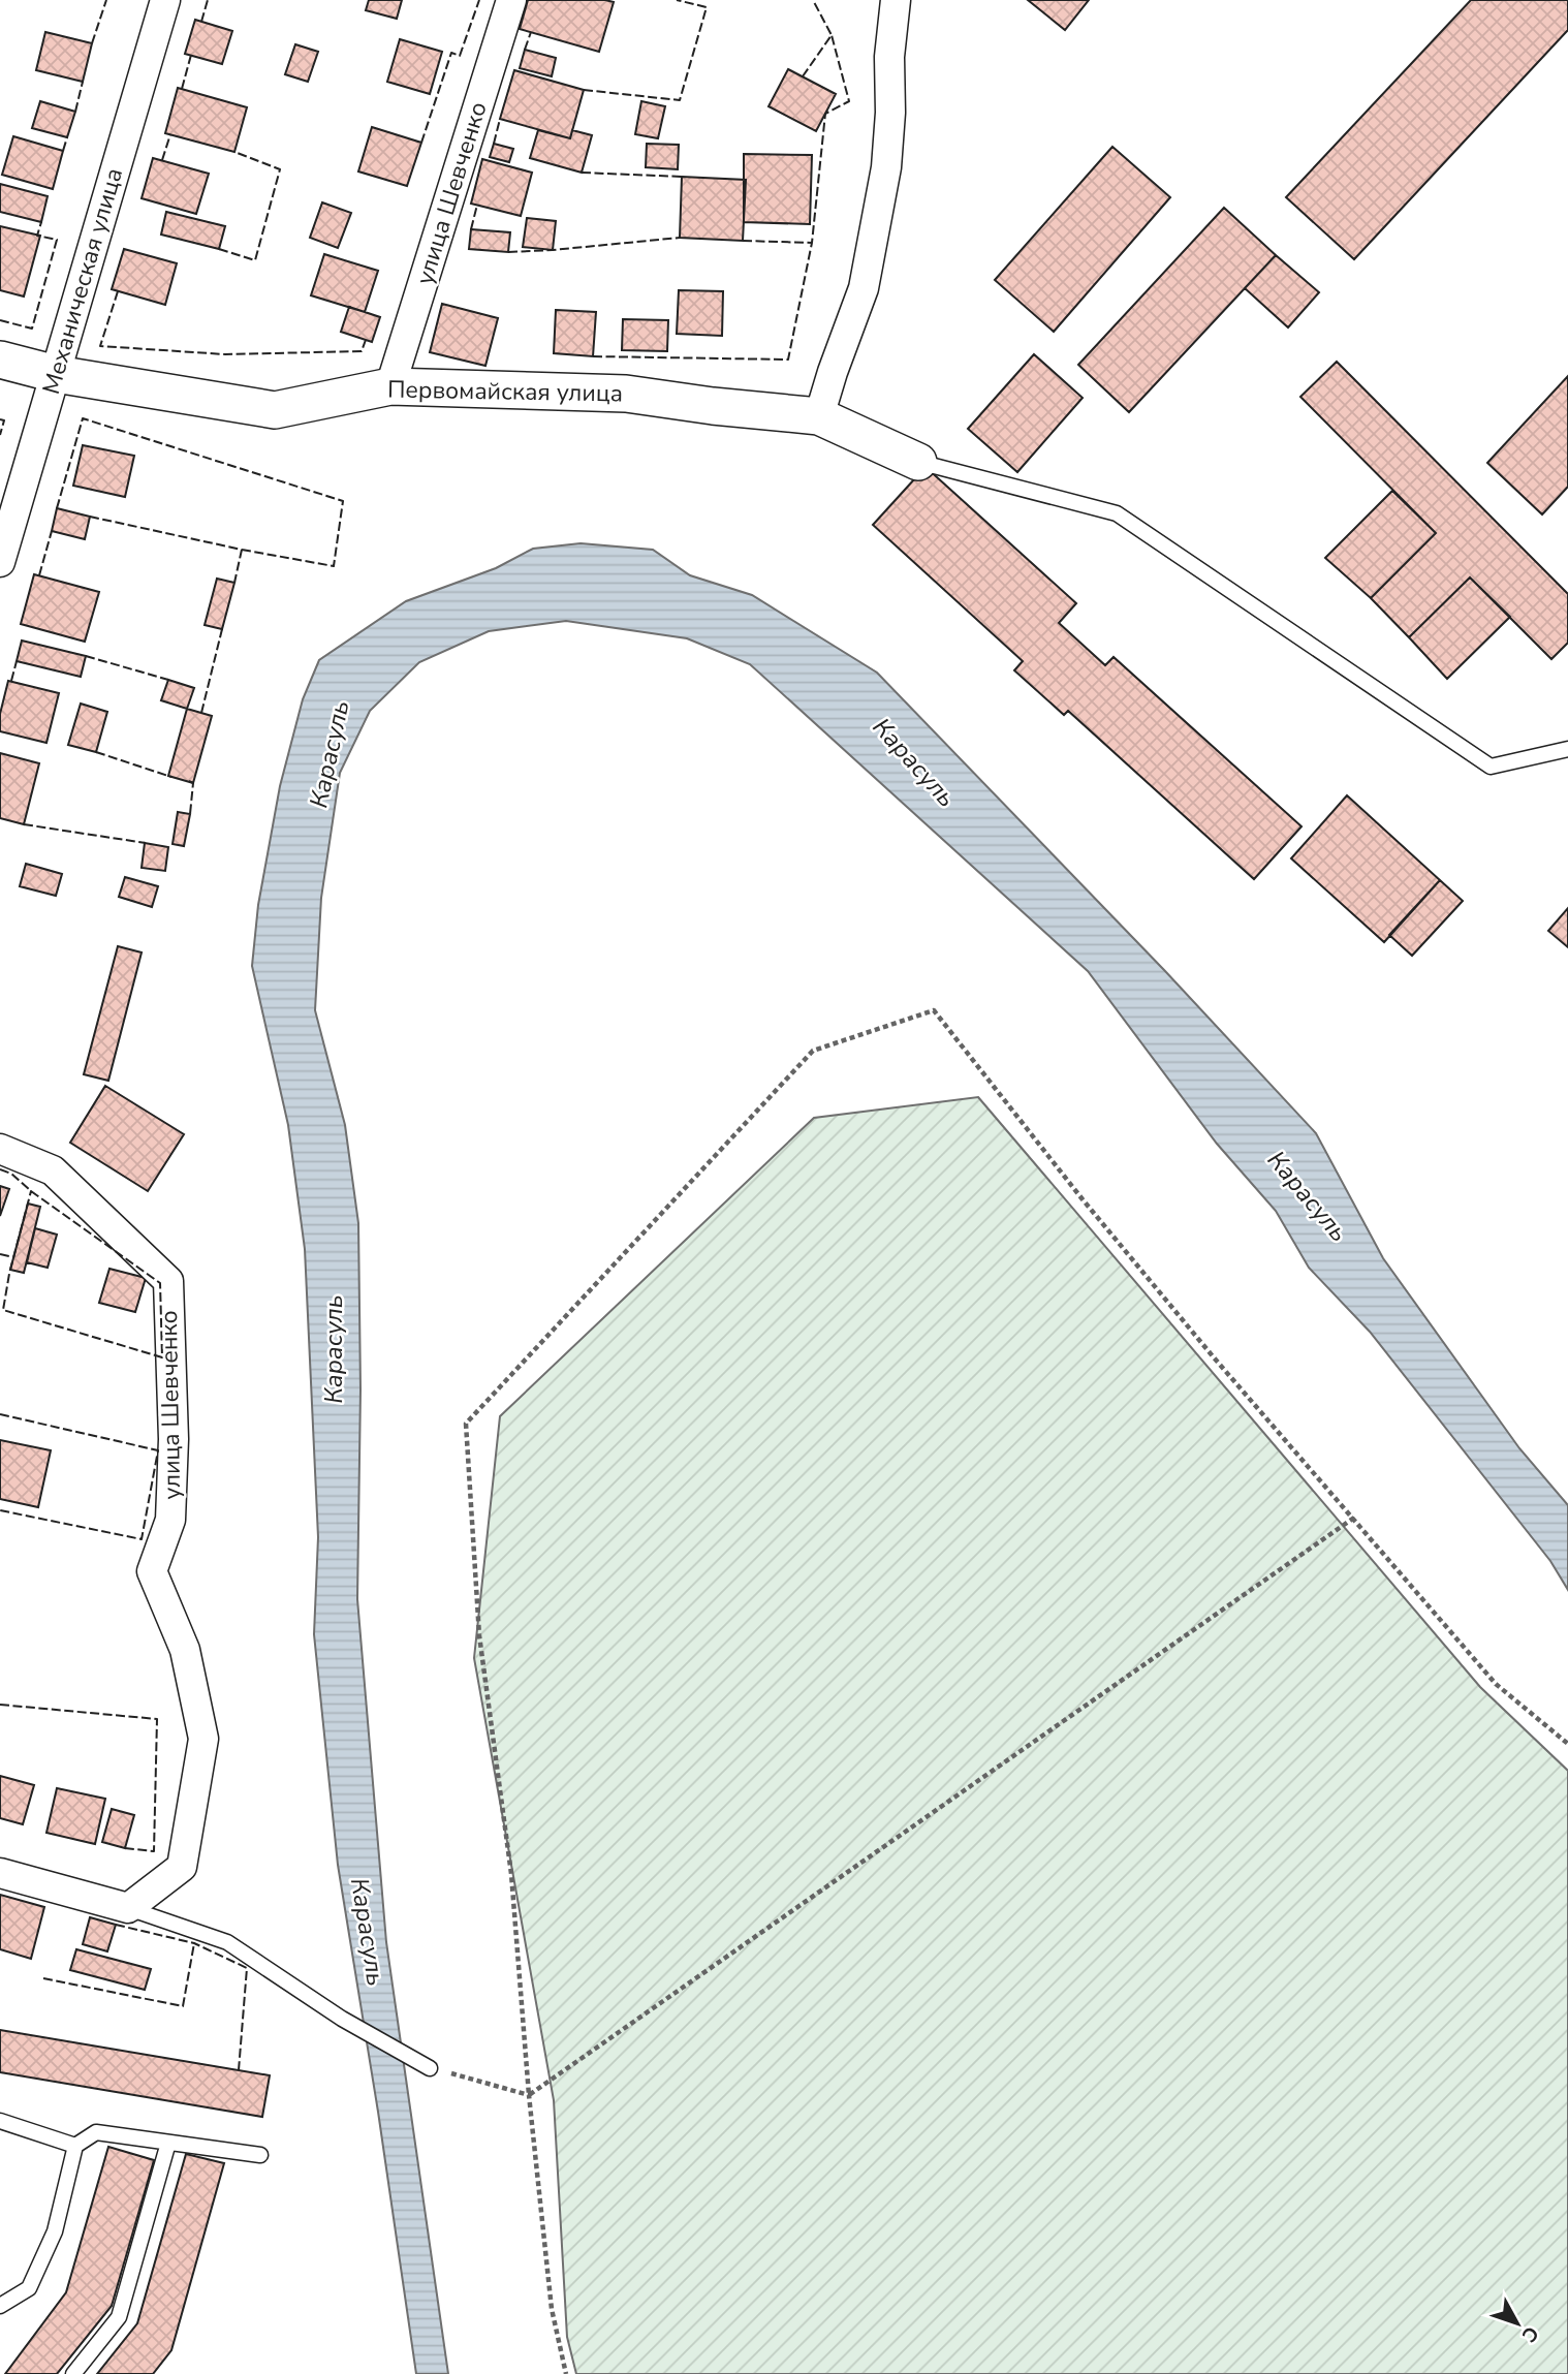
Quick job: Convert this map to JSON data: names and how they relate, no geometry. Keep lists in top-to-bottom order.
{
  "streets": {
    "street": ["улица Шевченко", "Механическая улица", "Первомайская улица"]
  },
  "crossings": [
    ["улица Шевченко", "Первомайская улица"],
    ["Механическая улица", "Первомайская улица"]
  ],
  "water": ["Карасуль"],
  "north": "bottom right"
}
